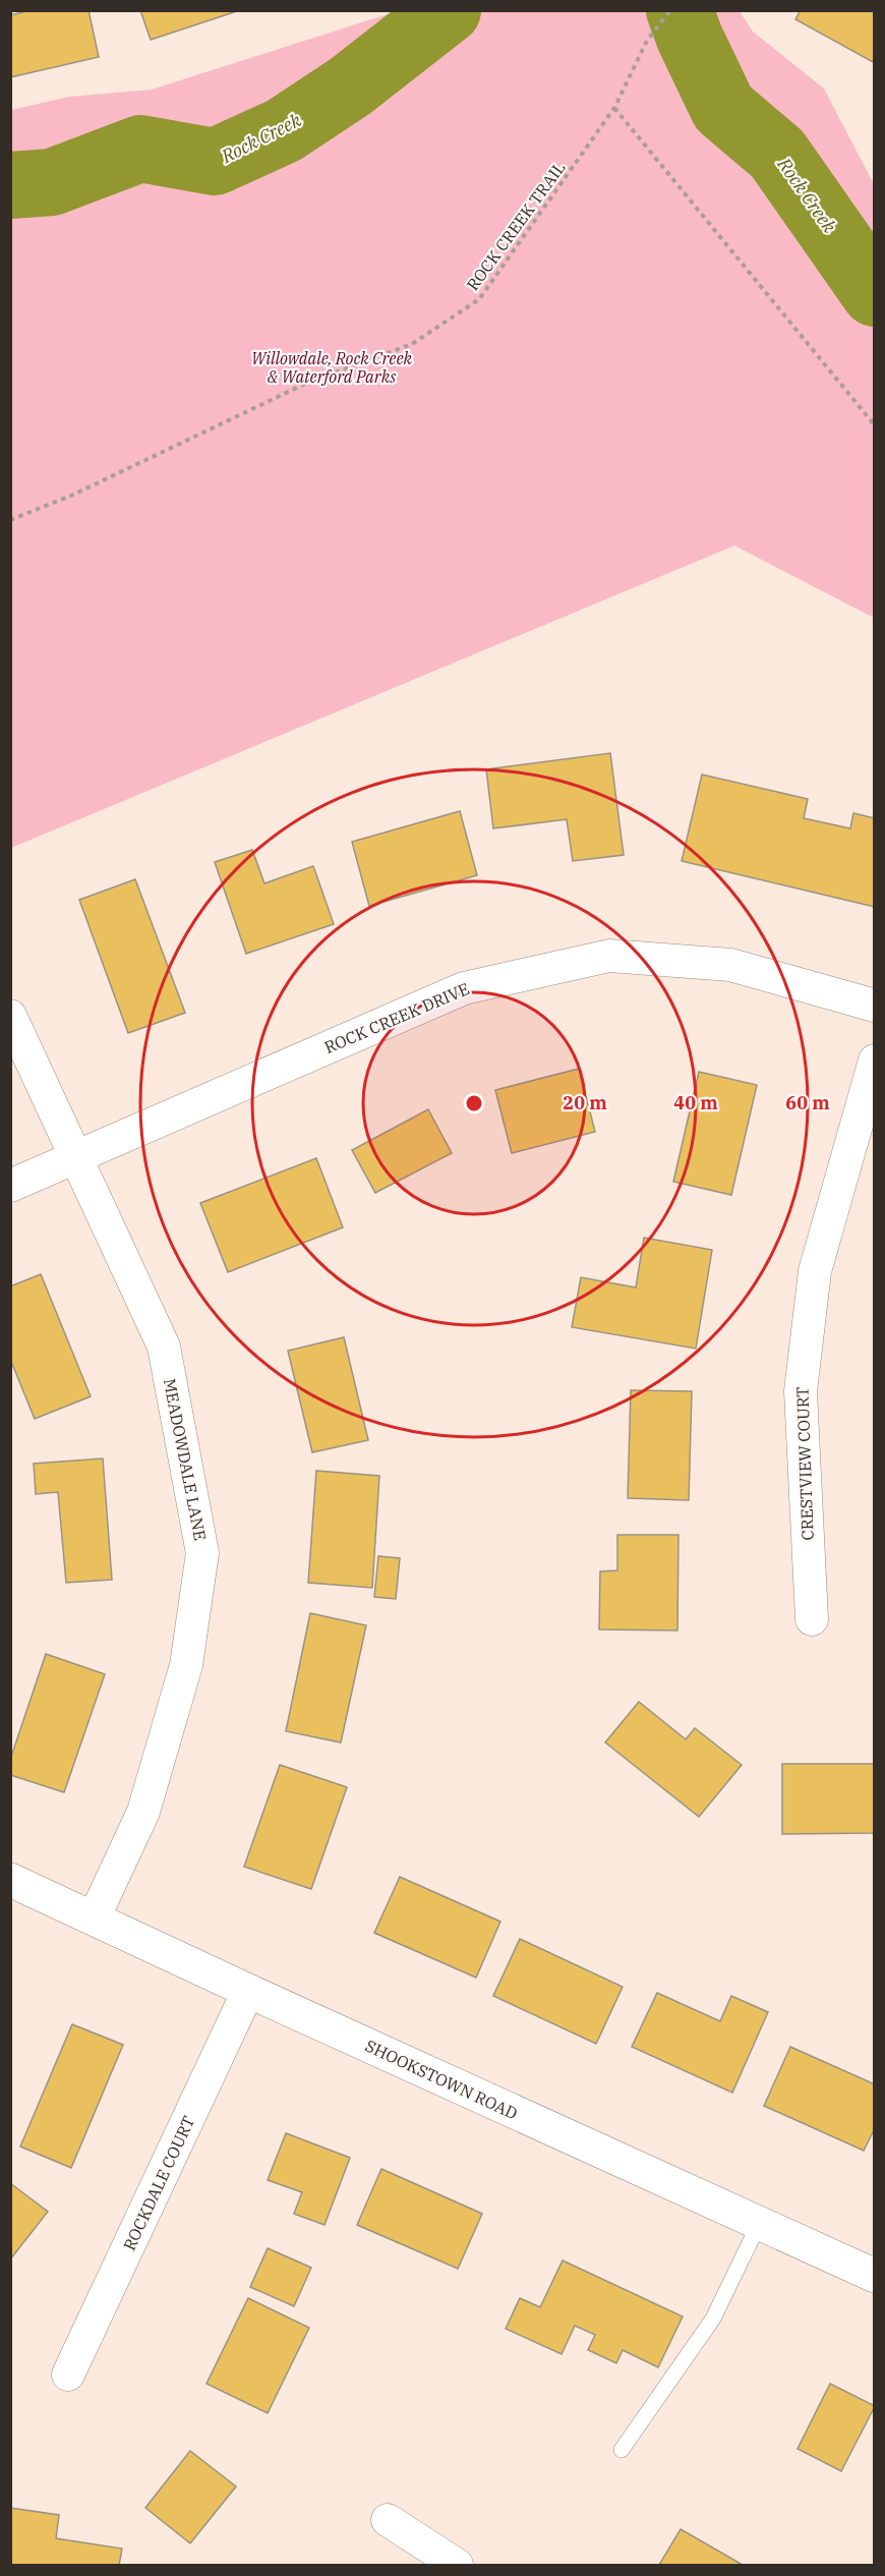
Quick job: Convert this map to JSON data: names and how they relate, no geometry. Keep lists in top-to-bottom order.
{
  "streets": {
    "street": [
      "ROCK CREEK DRIVE",
      "MEADOWDALE LANE",
      "CRESTVIEW COURT",
      "SHOOKSTOWN ROAD",
      "ROCKDALE COURT"
    ],
    "path": ["ROCK CREEK TRAIL"]
  },
  "crossings": [
    ["ROCK CREEK DRIVE", "MEADOWDALE LANE"],
    ["MEADOWDALE LANE", "SHOOKSTOWN ROAD"],
    ["SHOOKSTOWN ROAD", "ROCKDALE COURT"]
  ],
  "water": ["Rock Creek"],
  "parks": ["Willowdale, Rock Creek & Waterford Parks"],
  "rings": ["20 m", "40 m", "60 m"]
}
